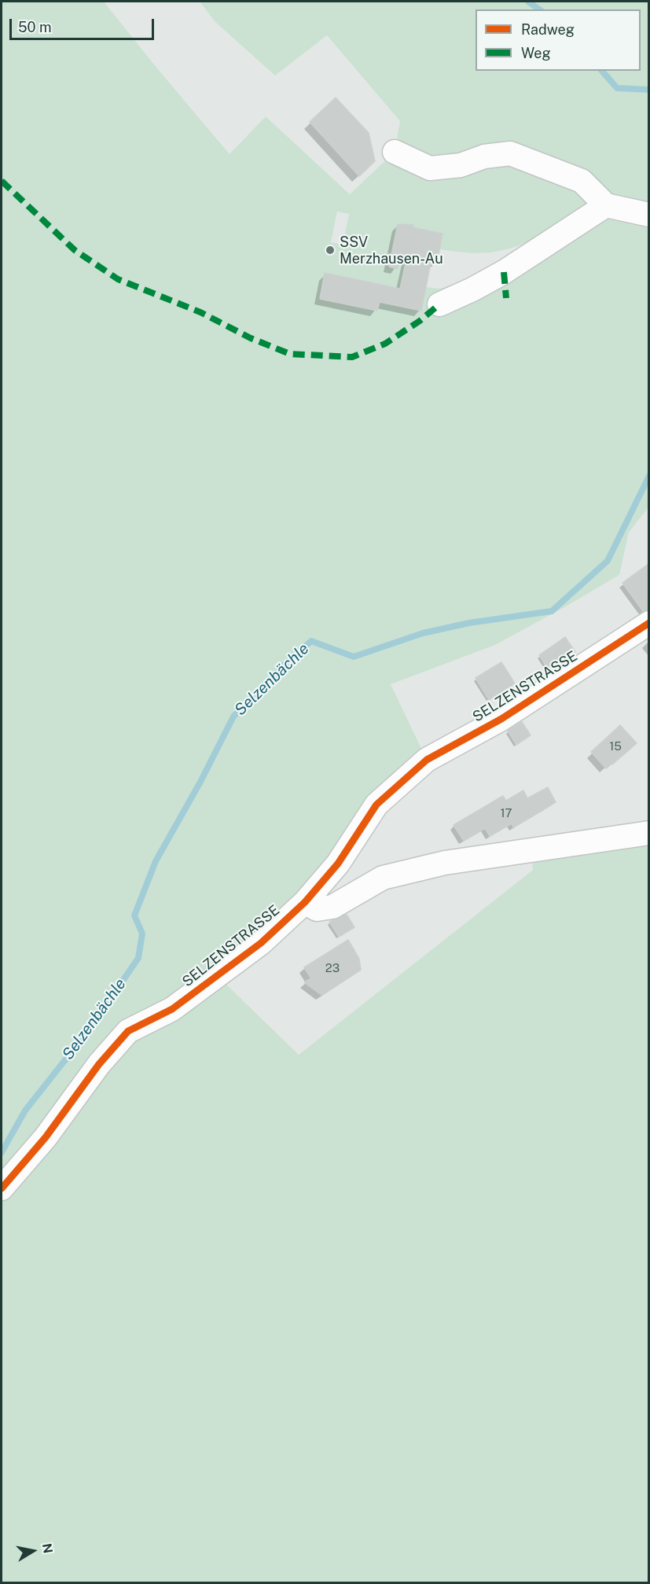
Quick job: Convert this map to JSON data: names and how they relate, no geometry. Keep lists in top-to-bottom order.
{
  "streets": {
    "street": ["SELZENSTRASSE"]
  },
  "water": ["Selzenbächle"],
  "places": ["SSV Merzhausen-Au"],
  "house_numbers": ["15", "17", "23"],
  "legend": ["Radweg", "Weg"],
  "scale_bar": "50 m",
  "north": "right"
}
